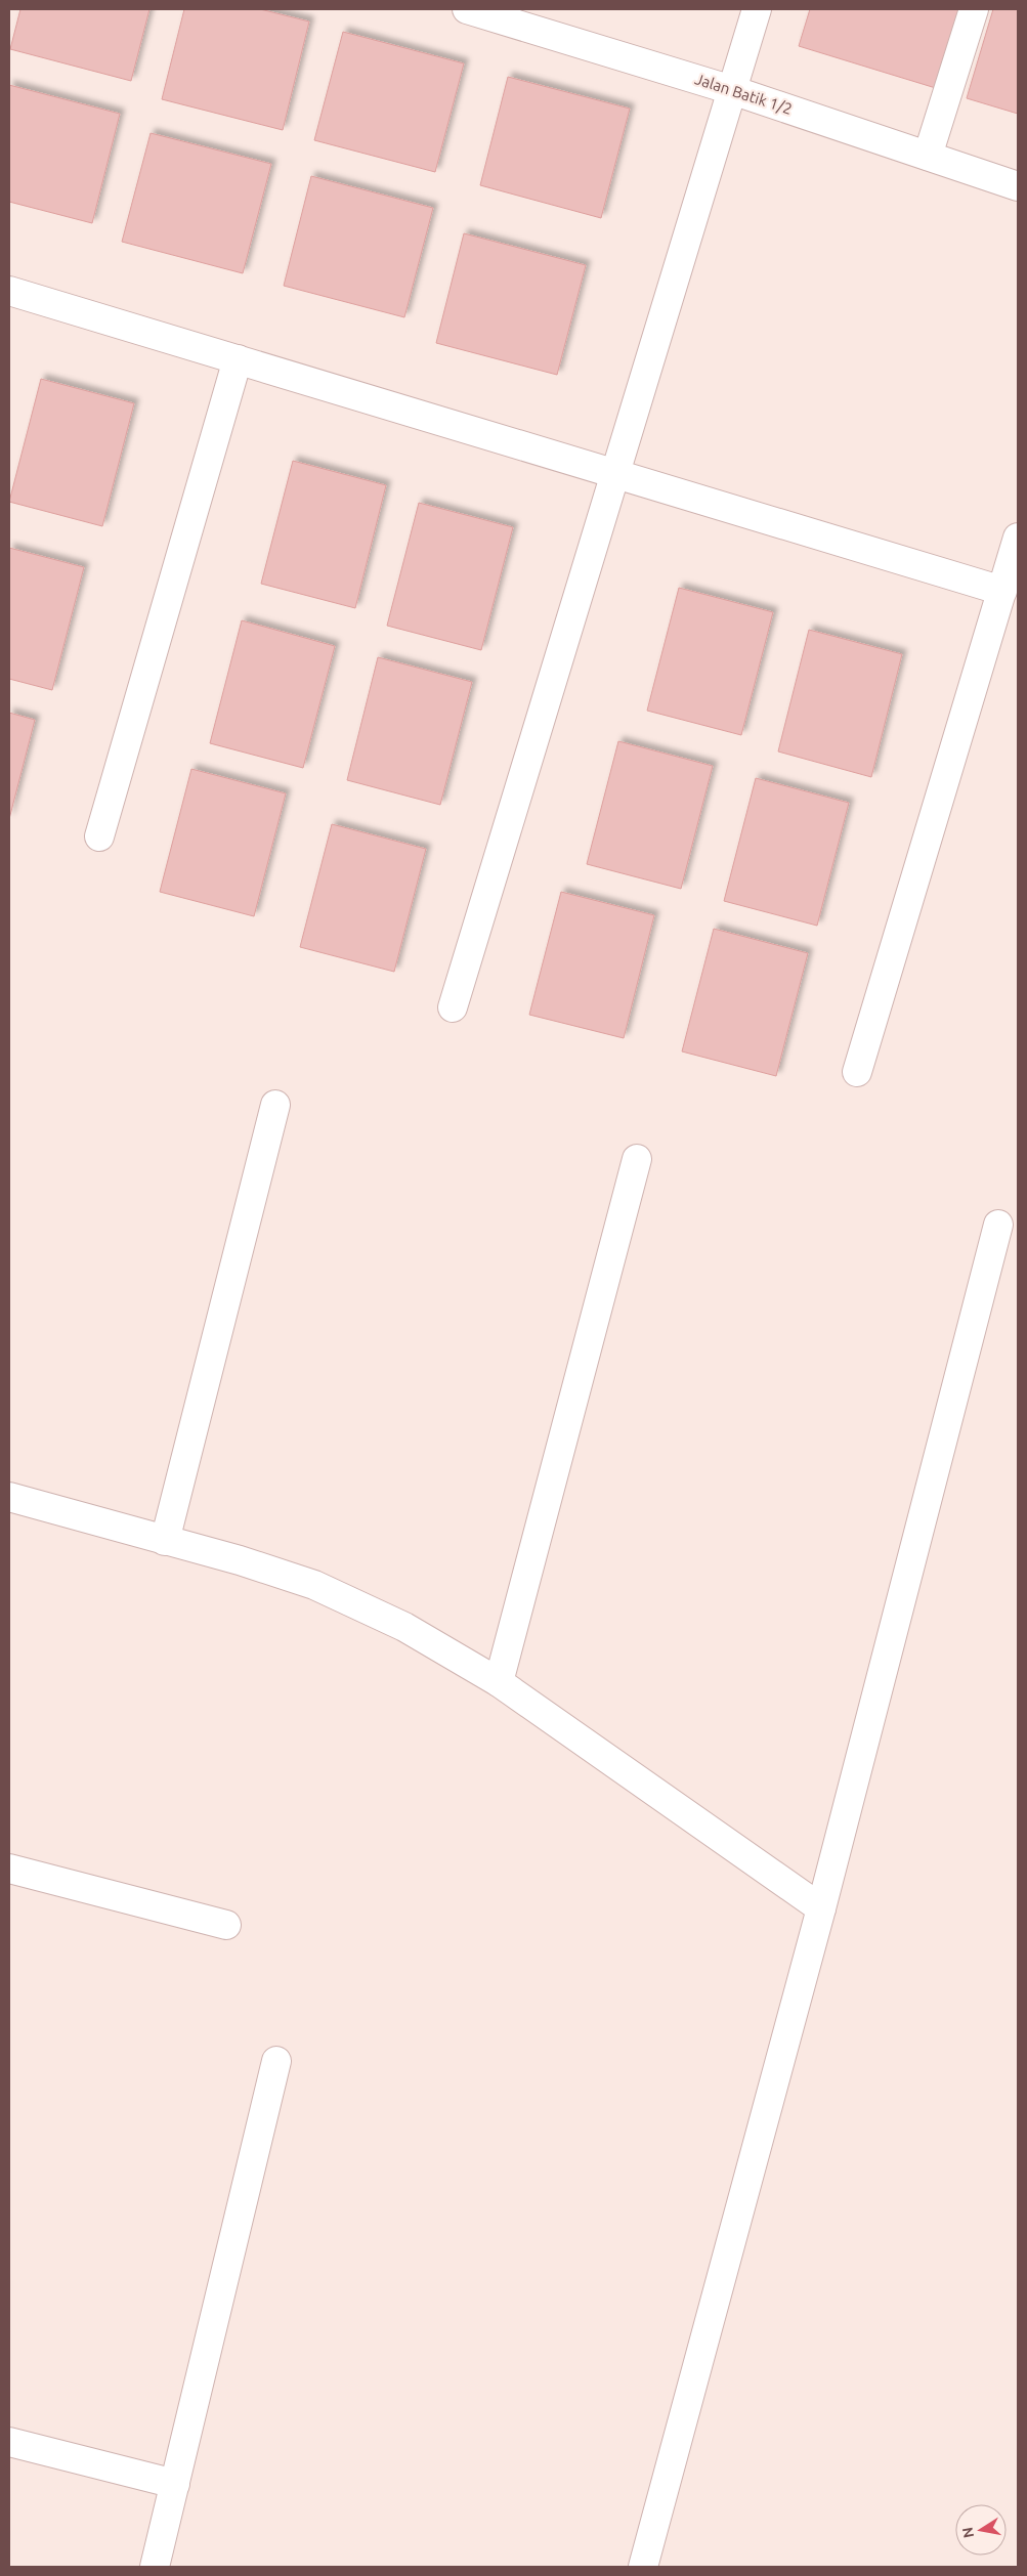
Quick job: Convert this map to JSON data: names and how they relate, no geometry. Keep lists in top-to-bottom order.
{
  "streets": {
    "street": ["Jalan Batik 1/2"]
  },
  "north": "left"
}
